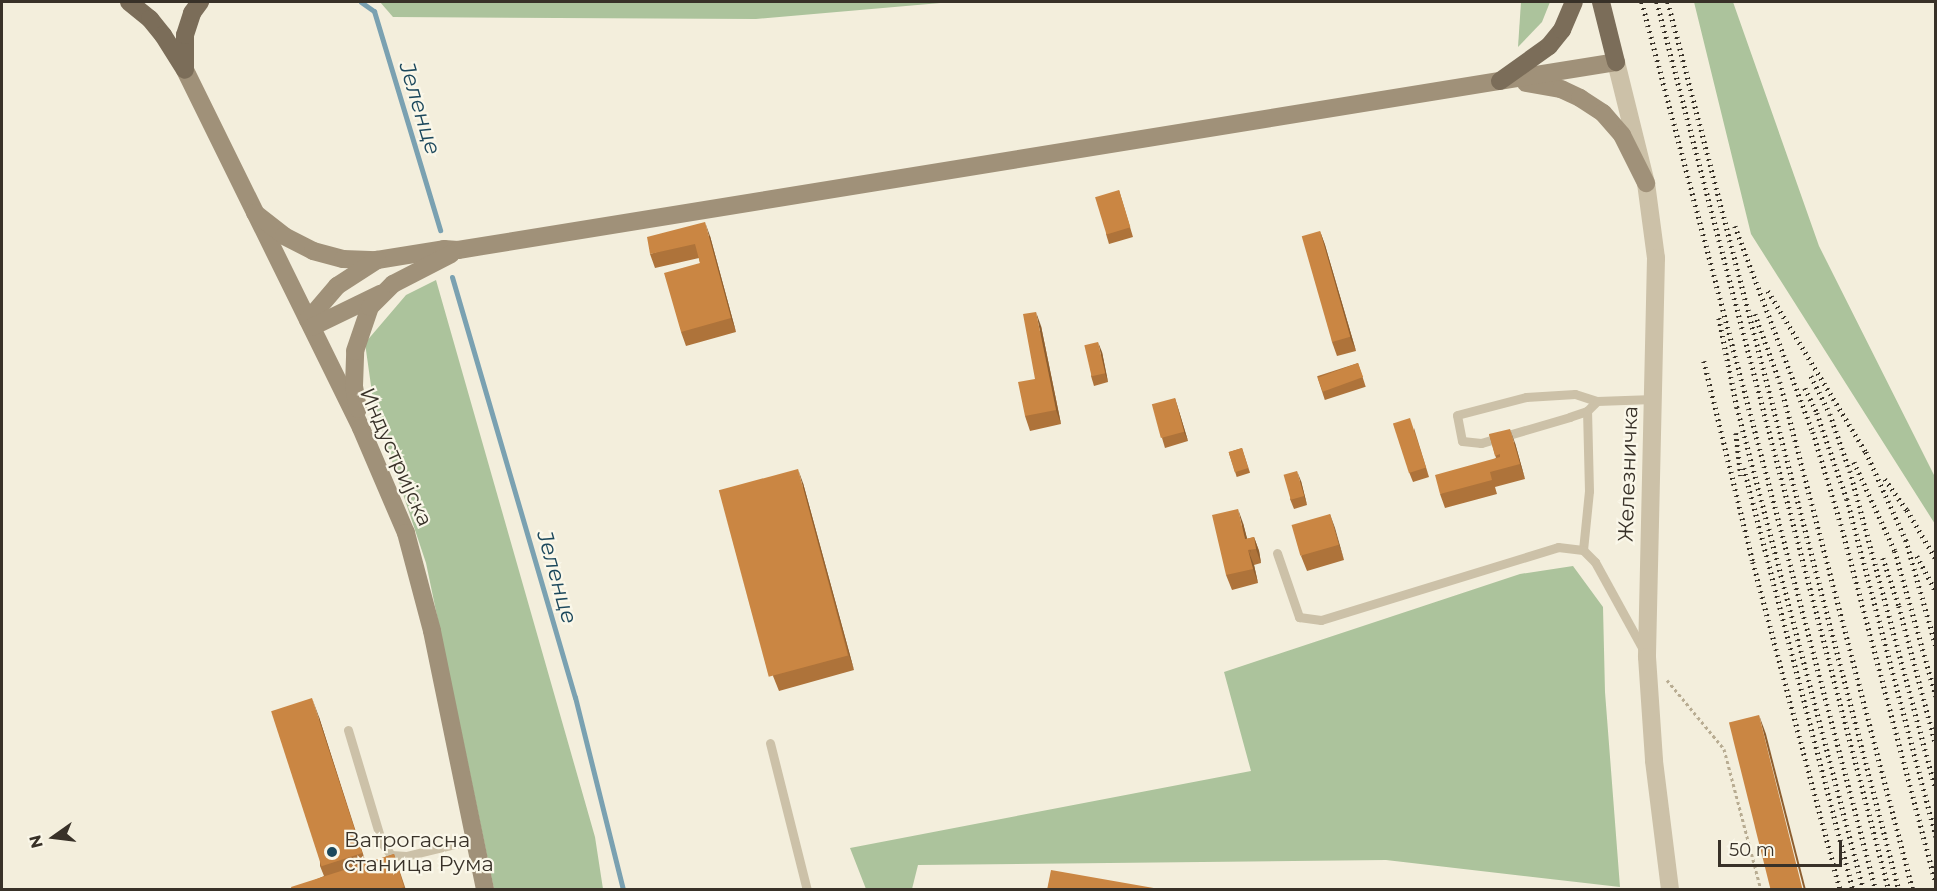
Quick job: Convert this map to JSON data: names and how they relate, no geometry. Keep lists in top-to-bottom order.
{
  "streets": {
    "main road": ["Индустријска"],
    "street": ["Железничка"]
  },
  "water": ["Јеленце"],
  "places": ["Ватрогасна станица Рума"],
  "scale_bar": "50 m",
  "north": "left"
}
